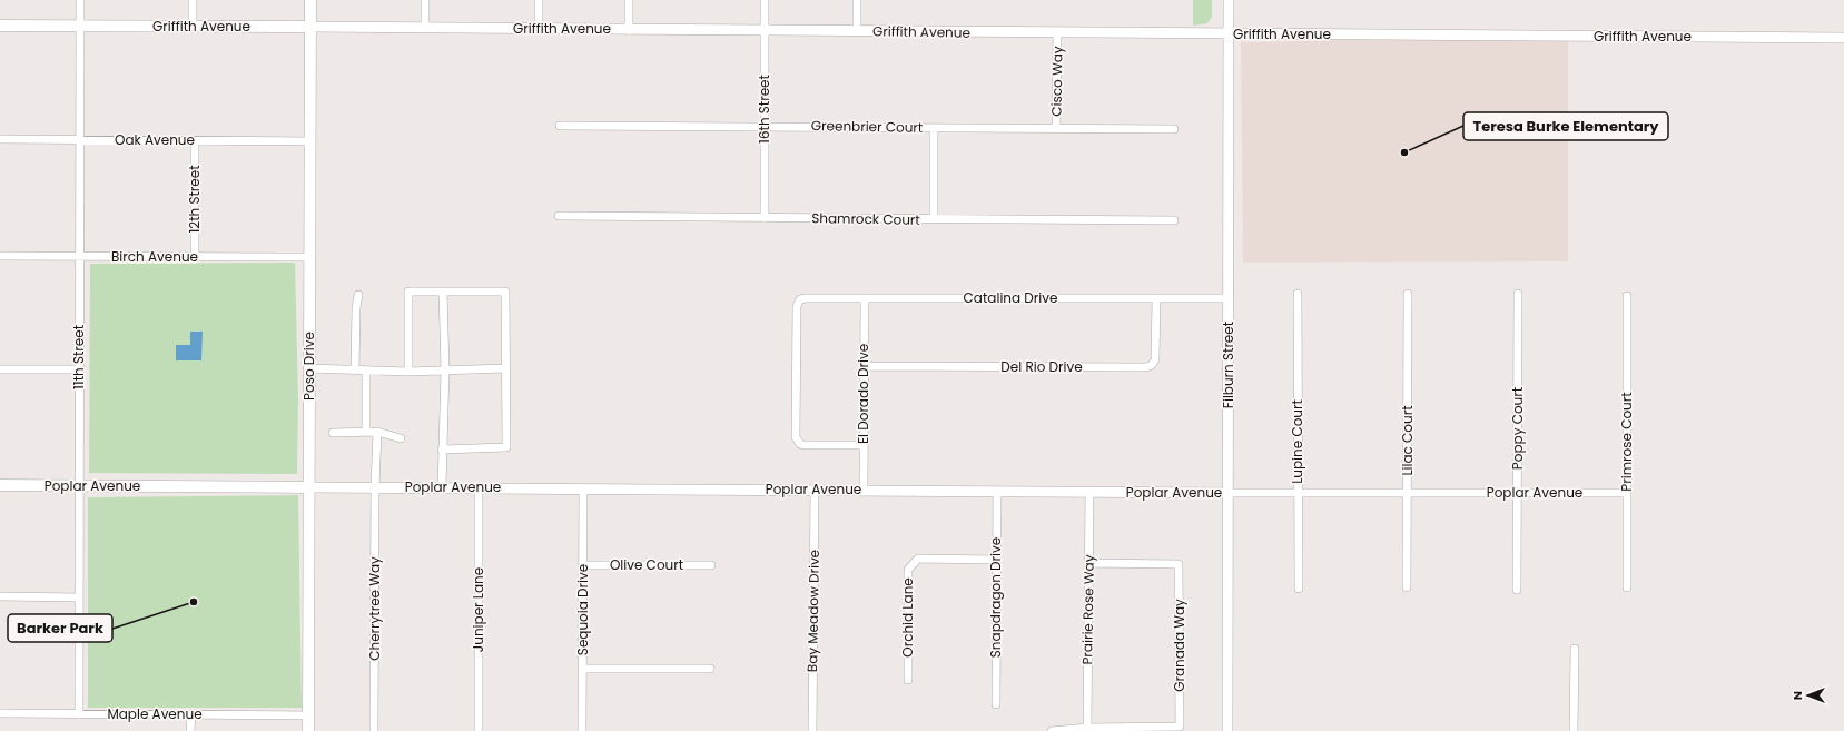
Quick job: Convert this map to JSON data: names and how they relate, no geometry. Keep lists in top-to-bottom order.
{
  "streets": {
    "main road": ["Griffith Avenue", "Poso Drive", "Poplar Avenue"],
    "street": [
      "Cisco Way",
      "16th Street",
      "Greenbrier Court",
      "Oak Avenue",
      "12th Street",
      "Shamrock Court",
      "Birch Avenue",
      "Catalina Drive",
      "11th Street",
      "Filburn Street",
      "Del Rio Drive",
      "El Dorado Drive",
      "Poppy Court",
      "Lilac Court",
      "Lupine Court",
      "Primrose Court",
      "Olive Court",
      "Snapdragon Drive",
      "Cherrytree Way",
      "Juniper Lane",
      "Sequoia Drive",
      "Prairie Rose Way",
      "Bay Meadow Drive",
      "Orchid Lane",
      "Granada Way",
      "Maple Avenue"
    ]
  },
  "crossings": [
    ["Griffith Avenue", "Cisco Way"],
    ["Griffith Avenue", "16th Street"],
    ["Griffith Avenue", "11th Street"],
    ["Griffith Avenue", "Filburn Street"],
    ["Griffith Avenue", "Poso Drive"],
    ["Cisco Way", "Greenbrier Court"],
    ["16th Street", "Greenbrier Court"],
    ["16th Street", "Shamrock Court"],
    ["Oak Avenue", "12th Street"],
    ["Oak Avenue", "11th Street"],
    ["Oak Avenue", "Poso Drive"],
    ["12th Street", "Birch Avenue"],
    ["Birch Avenue", "11th Street"],
    ["Birch Avenue", "Poso Drive"],
    ["Catalina Drive", "Filburn Street"],
    ["Catalina Drive", "Del Rio Drive"],
    ["Catalina Drive", "El Dorado Drive"],
    ["11th Street", "Poplar Avenue"],
    ["11th Street", "Maple Avenue"],
    ["Filburn Street", "Poplar Avenue"],
    ["Poso Drive", "Poplar Avenue"],
    ["Poso Drive", "Maple Avenue"],
    ["Del Rio Drive", "El Dorado Drive"],
    ["El Dorado Drive", "Poplar Avenue"],
    ["Poppy Court", "Poplar Avenue"],
    ["Lilac Court", "Poplar Avenue"],
    ["Lupine Court", "Poplar Avenue"],
    ["Primrose Court", "Poplar Avenue"],
    ["Poplar Avenue", "Snapdragon Drive"],
    ["Poplar Avenue", "Cherrytree Way"],
    ["Poplar Avenue", "Juniper Lane"],
    ["Poplar Avenue", "Sequoia Drive"],
    ["Poplar Avenue", "Prairie Rose Way"],
    ["Poplar Avenue", "Bay Meadow Drive"],
    ["Olive Court", "Sequoia Drive"],
    ["Snapdragon Drive", "Orchid Lane"],
    ["Prairie Rose Way", "Granada Way"]
  ],
  "places": ["Teresa Burke Elementary", "Barker Park"],
  "north": "left"
}
